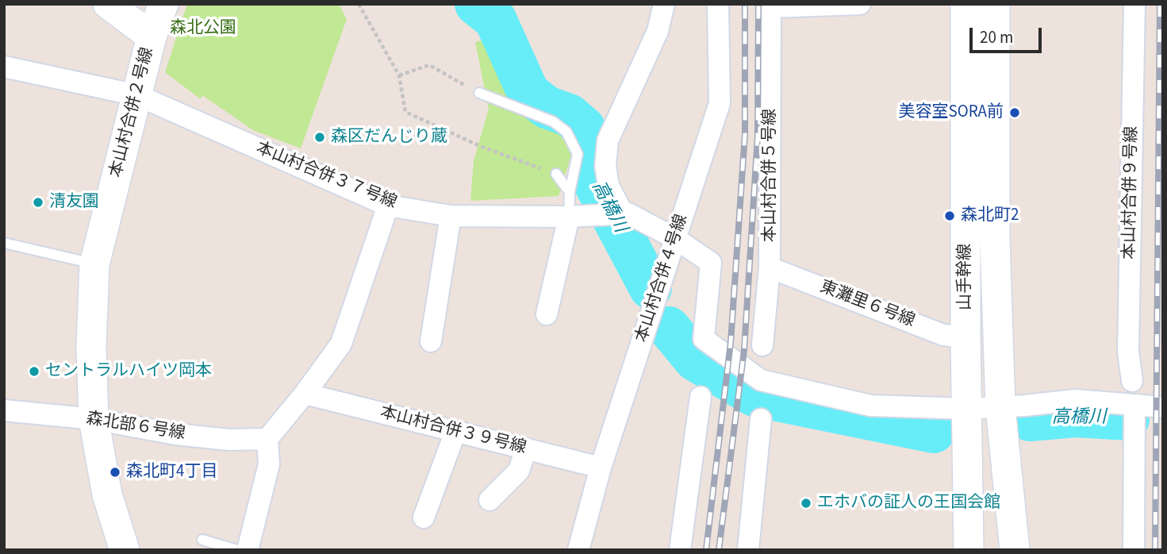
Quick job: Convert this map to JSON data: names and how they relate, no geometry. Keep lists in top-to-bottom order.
{
  "streets": {
    "street": [
      "本山村合併２号線",
      "本山村合併５号線",
      "本山村合併３７号線",
      "本山村合併９号線",
      "山手幹線",
      "本山村合併４号線",
      "東灘里６号線",
      "森北部６号線",
      "本山村合併３９号線"
    ]
  },
  "crossings": [
    ["本山村合併２号線", "本山村合併３７号線"],
    ["本山村合併２号線", "森北部６号線"],
    ["本山村合併５号線", "東灘里６号線"],
    ["本山村合併３７号線", "山手幹線"],
    ["本山村合併３７号線", "本山村合併４号線"],
    ["山手幹線", "東灘里６号線"],
    ["本山村合併４号線", "本山村合併３９号線"]
  ],
  "water": ["高橋川"],
  "parks": ["森北公園"],
  "places": [
    "美容室SORA前",
    "森区だんじり蔵",
    "清友園",
    "森北町2",
    "セントラルハイツ岡本",
    "森北町4丁目",
    "エホバの証人の王国会館"
  ],
  "scale_bar": "20 m"
}
